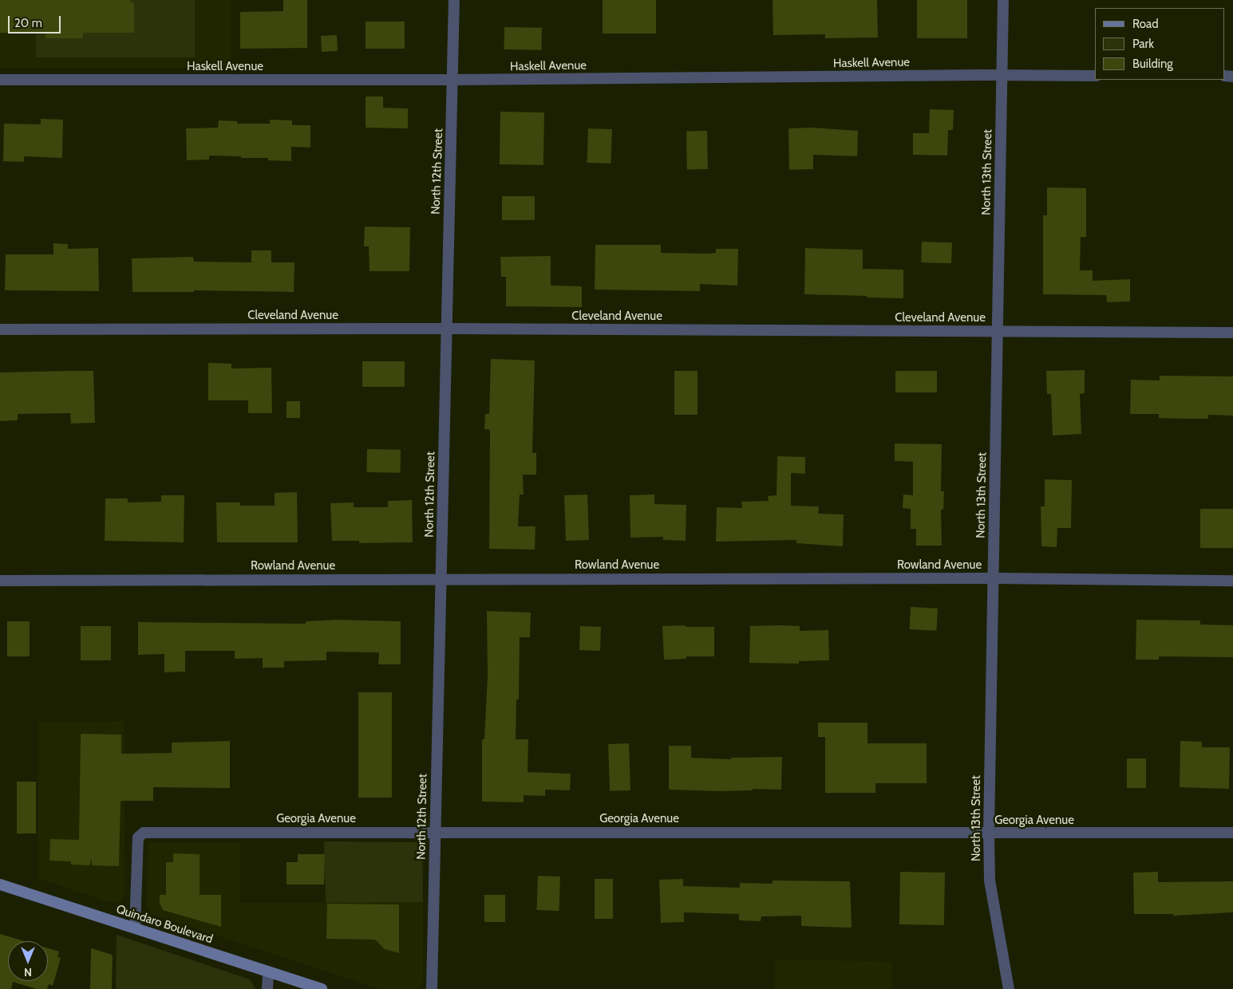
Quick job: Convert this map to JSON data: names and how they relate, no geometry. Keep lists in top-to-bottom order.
{
  "streets": {
    "main road": ["Quindaro Boulevard"],
    "street": [
      "Haskell Avenue",
      "North 12th Street",
      "North 13th Street",
      "Cleveland Avenue",
      "Rowland Avenue",
      "Georgia Avenue"
    ]
  },
  "crossings": [
    ["Haskell Avenue", "North 12th Street"],
    ["Haskell Avenue", "North 13th Street"],
    ["North 12th Street", "Cleveland Avenue"],
    ["North 12th Street", "Rowland Avenue"],
    ["North 12th Street", "Georgia Avenue"],
    ["North 13th Street", "Cleveland Avenue"],
    ["North 13th Street", "Rowland Avenue"],
    ["North 13th Street", "Georgia Avenue"],
    ["Georgia Avenue", "Quindaro Boulevard"]
  ],
  "legend": ["Road", "Park", "Building"],
  "scale_bar": "20 m",
  "north": "bottom"
}
